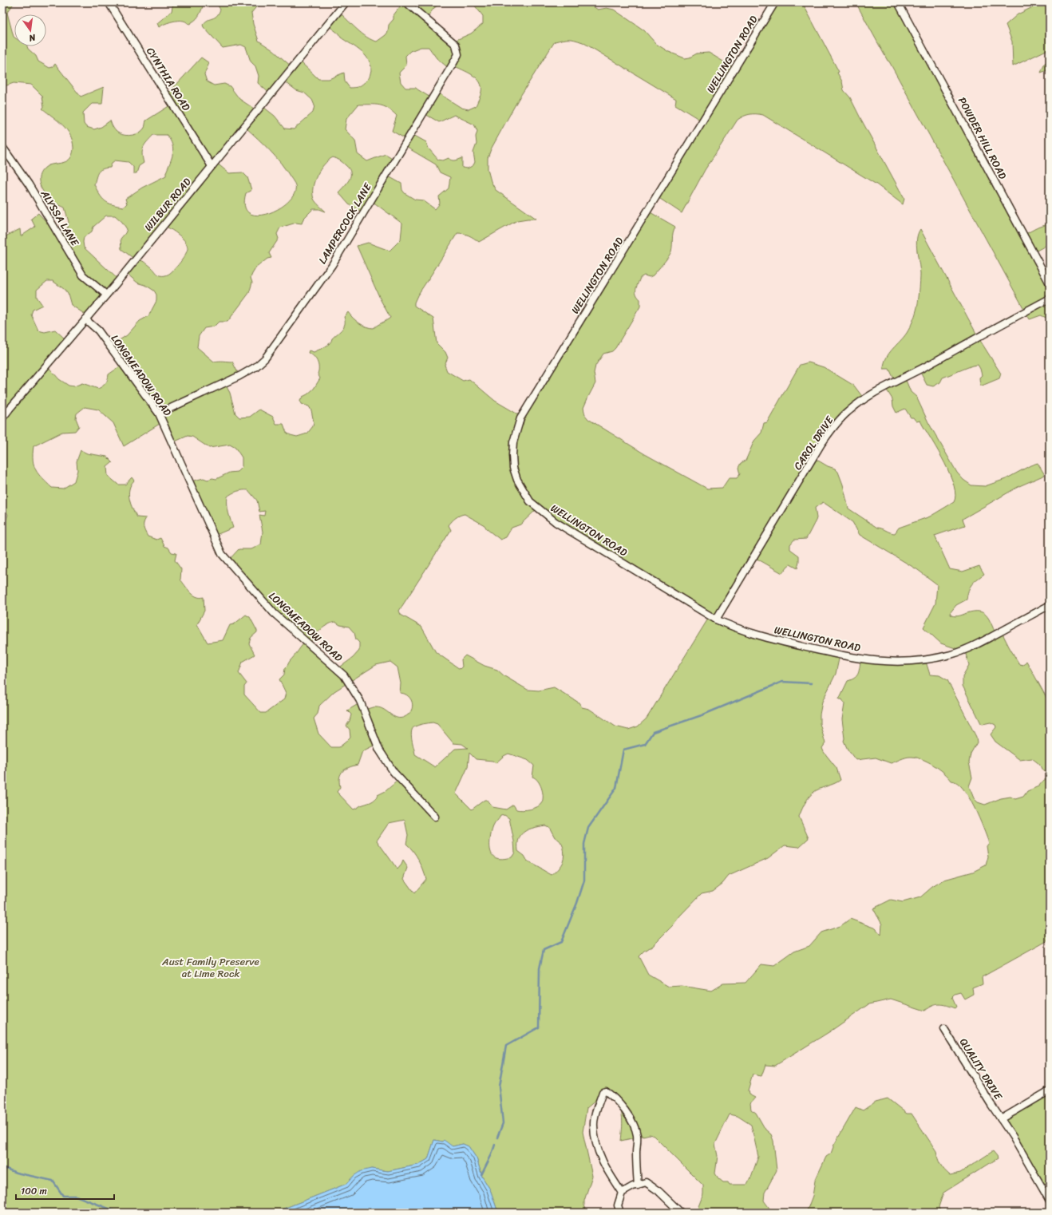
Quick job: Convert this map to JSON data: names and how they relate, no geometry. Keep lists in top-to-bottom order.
{
  "streets": {
    "street": [
      "WELLINGTON ROAD",
      "CYNTHIA ROAD",
      "POWDER HILL ROAD",
      "WILBUR ROAD",
      "ALYSSA LANE",
      "LAMPERCOCK LANE",
      "LONGMEADOW ROAD",
      "CAROL DRIVE",
      "QUALITY DRIVE"
    ]
  },
  "crossings": [
    ["WELLINGTON ROAD", "CAROL DRIVE"],
    ["CYNTHIA ROAD", "WILBUR ROAD"],
    ["WILBUR ROAD", "ALYSSA LANE"],
    ["WILBUR ROAD", "LONGMEADOW ROAD"],
    ["LAMPERCOCK LANE", "LONGMEADOW ROAD"]
  ],
  "parks": ["Aust Family Preserve at Lime Rock"],
  "scale_bar": "100 m",
  "north": "bottom"
}
